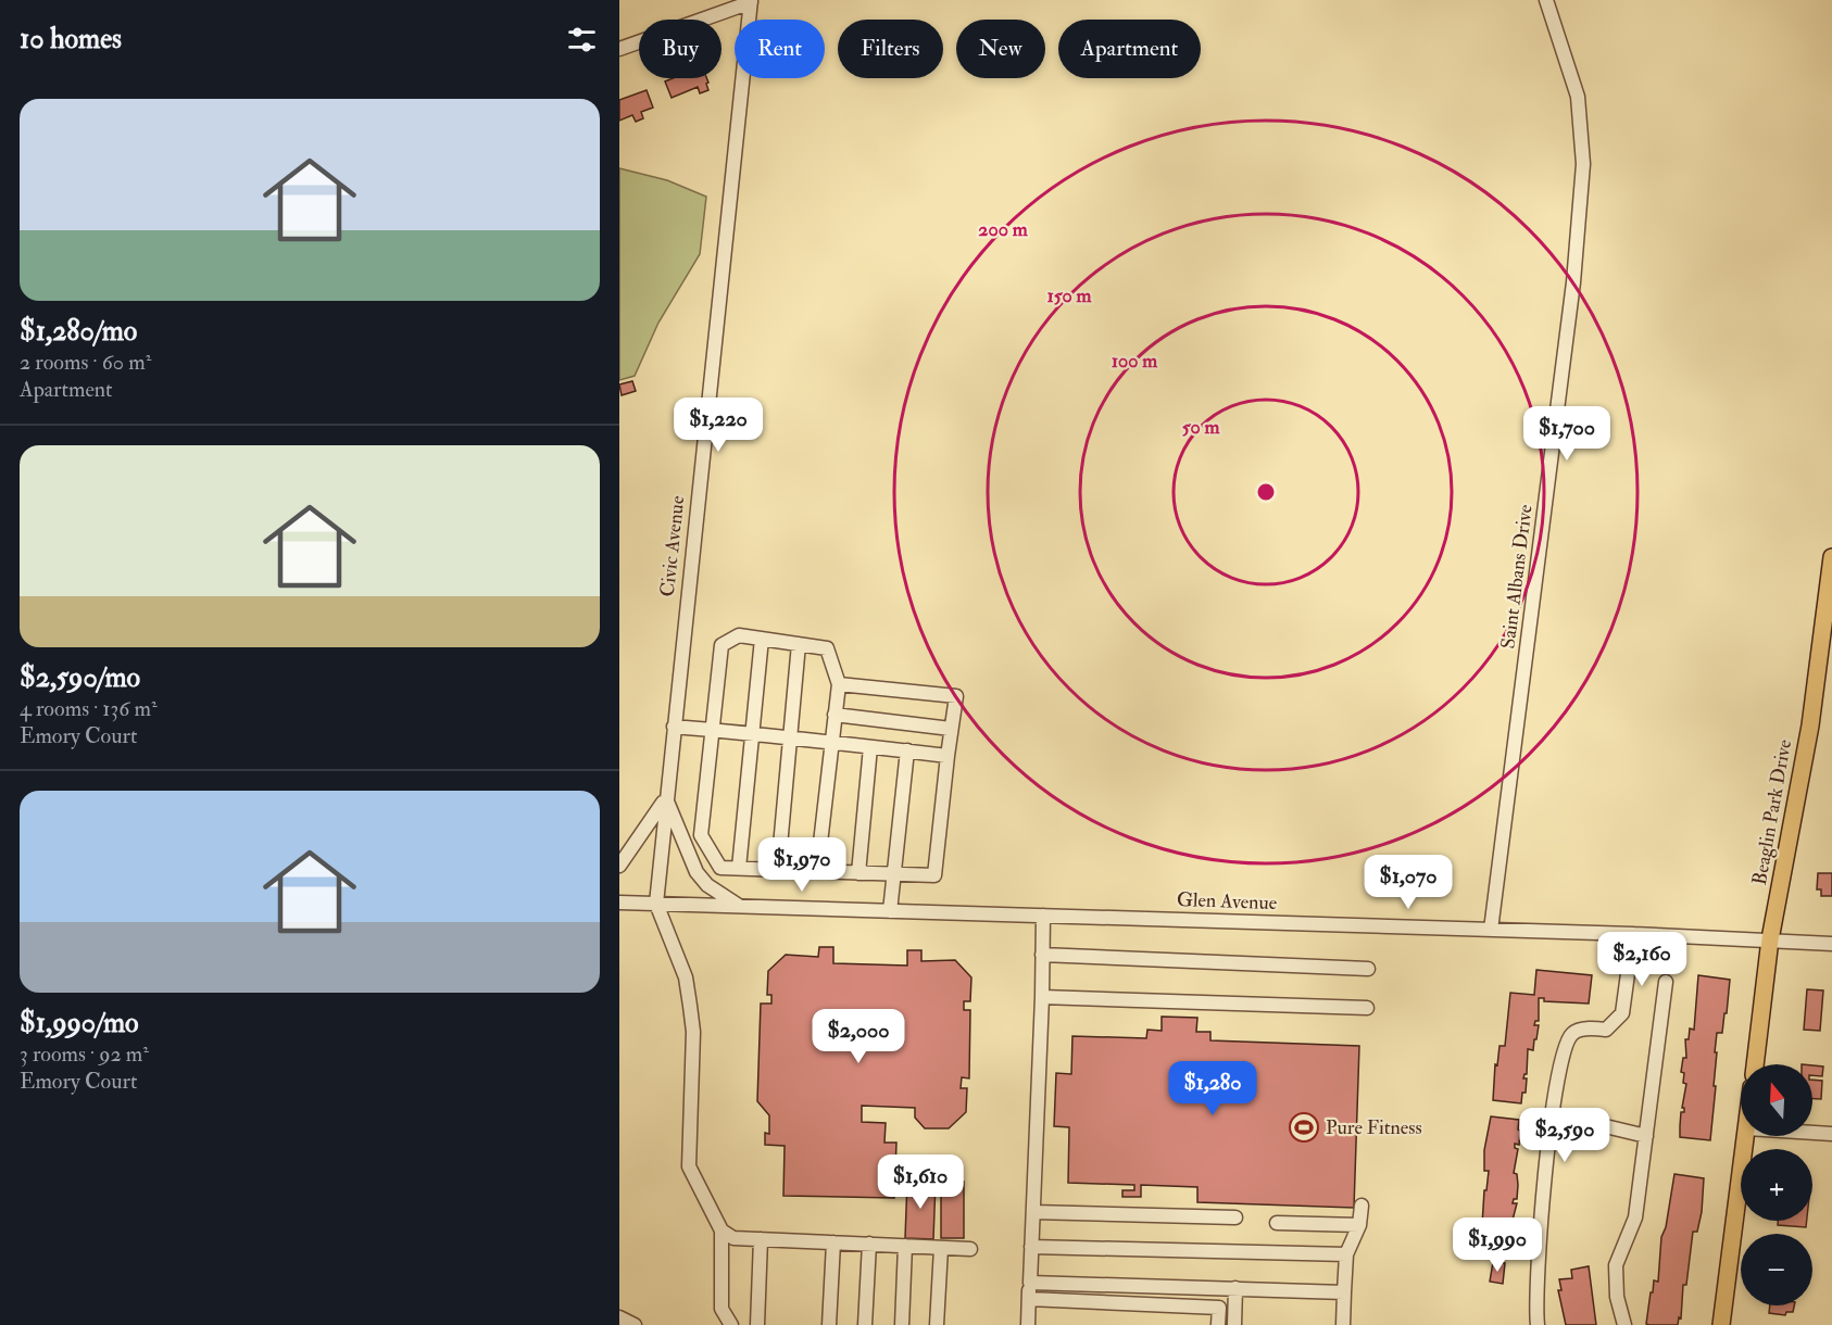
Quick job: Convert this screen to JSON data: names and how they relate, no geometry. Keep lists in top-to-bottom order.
{
  "streets": {
    "main road": ["Beaglin Park Drive"],
    "street": ["Civic Avenue", "Saint Albans Drive", "Glen Avenue"]
  },
  "crossings": [
    ["Civic Avenue", "Glen Avenue"],
    ["Saint Albans Drive", "Glen Avenue"],
    ["Beaglin Park Drive", "Glen Avenue"]
  ],
  "places": {
    "sports": ["Pure Fitness"]
  },
  "north": "top",
  "page": {
    "heading": "10 homes",
    "chip": [
      "Buy",
      "Rent",
      "Filters",
      "New",
      "Apartment"
    ],
    "list": [
      {
        "name": "$1,280/mo",
        "note": "2 rooms · 60 m² · Apartment"
      },
      {
        "name": "$2,590/mo",
        "note": "4 rooms · 136 m² · Emory Court"
      },
      {
        "name": "$1,990/mo",
        "note": "3 rooms · 92 m² · Emory Court"
      }
    ],
    "price": [
      "$1,220",
      "$1,700",
      "$1,970",
      "$1,070",
      "$2,160",
      "$2,000",
      "$1,280",
      "$2,590",
      "$1,610",
      "$1,990"
    ],
    "map_buttons": ["+", "−"]
  },
  "rings": [
    "200 m",
    "150 m",
    "100 m",
    "50 m"
  ]
}
